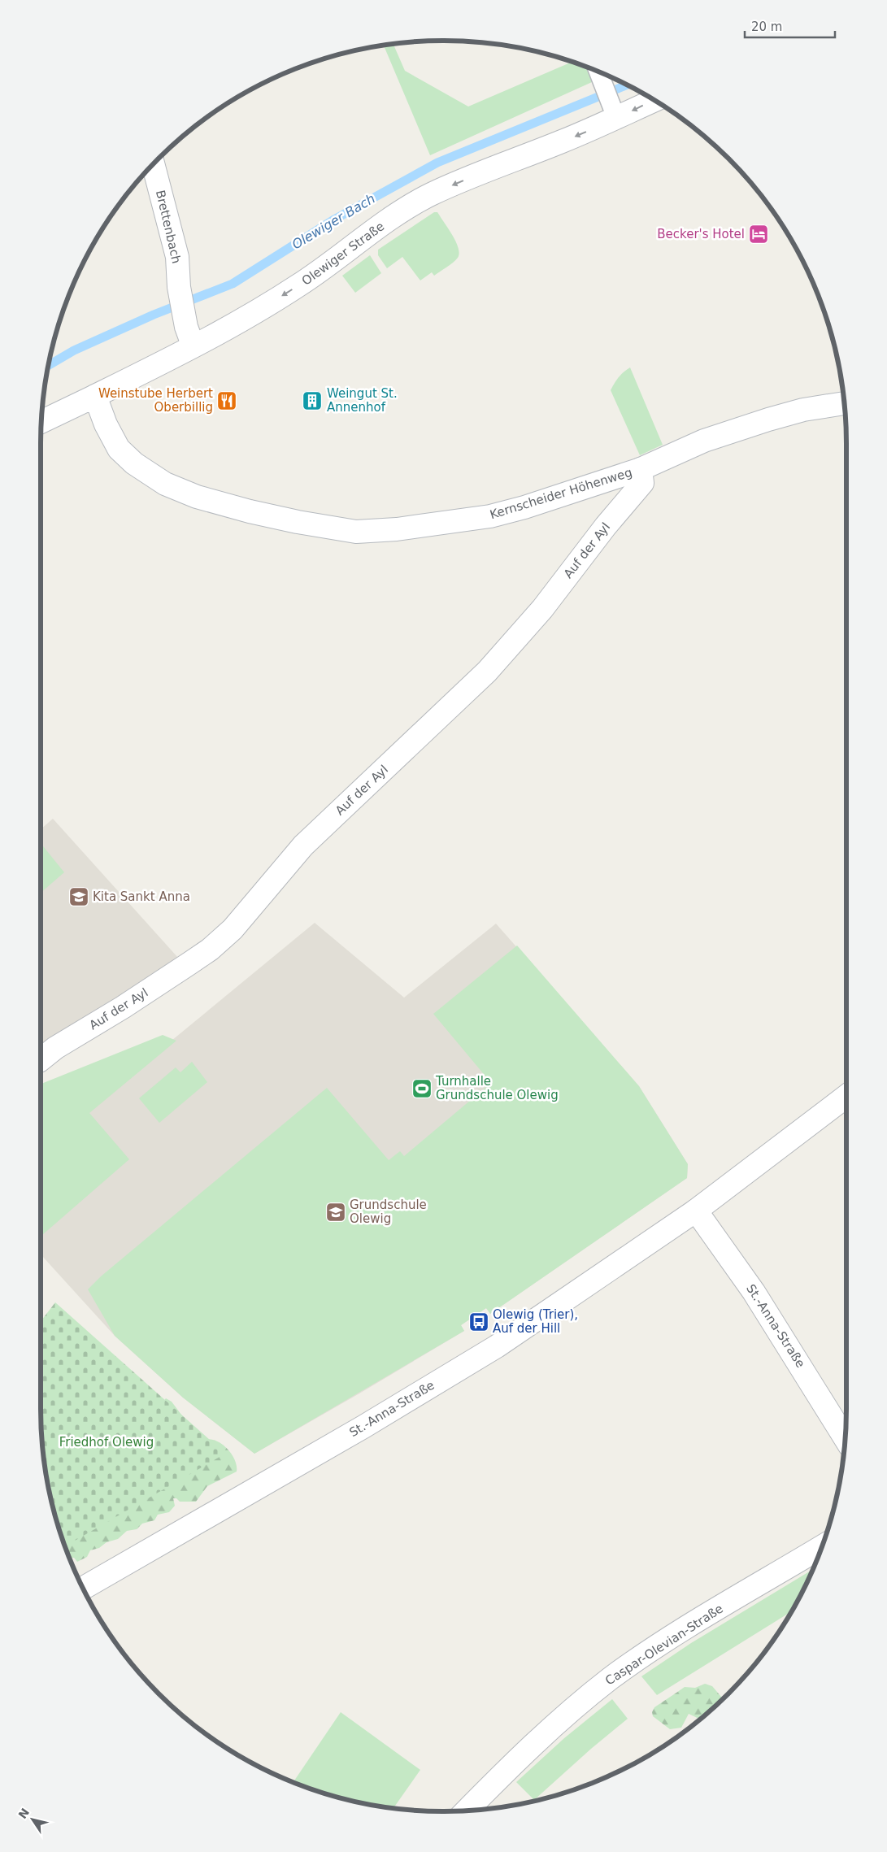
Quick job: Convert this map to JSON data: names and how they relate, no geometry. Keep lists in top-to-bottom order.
{
  "streets": {
    "street": [
      "Brettenbach",
      "Olewiger Straße",
      "Kernscheider Höhenweg",
      "Auf der Ayl",
      "St.-Anna-Straße",
      "Caspar-Olevian-Straße"
    ]
  },
  "crossings": [
    ["Brettenbach", "Olewiger Straße"],
    ["Olewiger Straße", "Kernscheider Höhenweg"],
    ["Kernscheider Höhenweg", "Auf der Ayl"]
  ],
  "one_way": ["Olewiger Straße"],
  "water": ["Olewiger Bach"],
  "parks": ["Friedhof Olewig"],
  "places": {
    "hotel": ["Becker's Hotel"],
    "restaurant": ["Weinstube Herbert Oberbillig"],
    "building": ["Weingut St. Annenhof"],
    "school or university": ["Kita Sankt Anna", "Grundschule Olewig"],
    "sports": ["Turnhalle Grundschule Olewig"],
    "bus stop": ["Olewig (Trier), Auf der Hill"]
  },
  "scale_bar": "20 m",
  "north": "top left"
}
